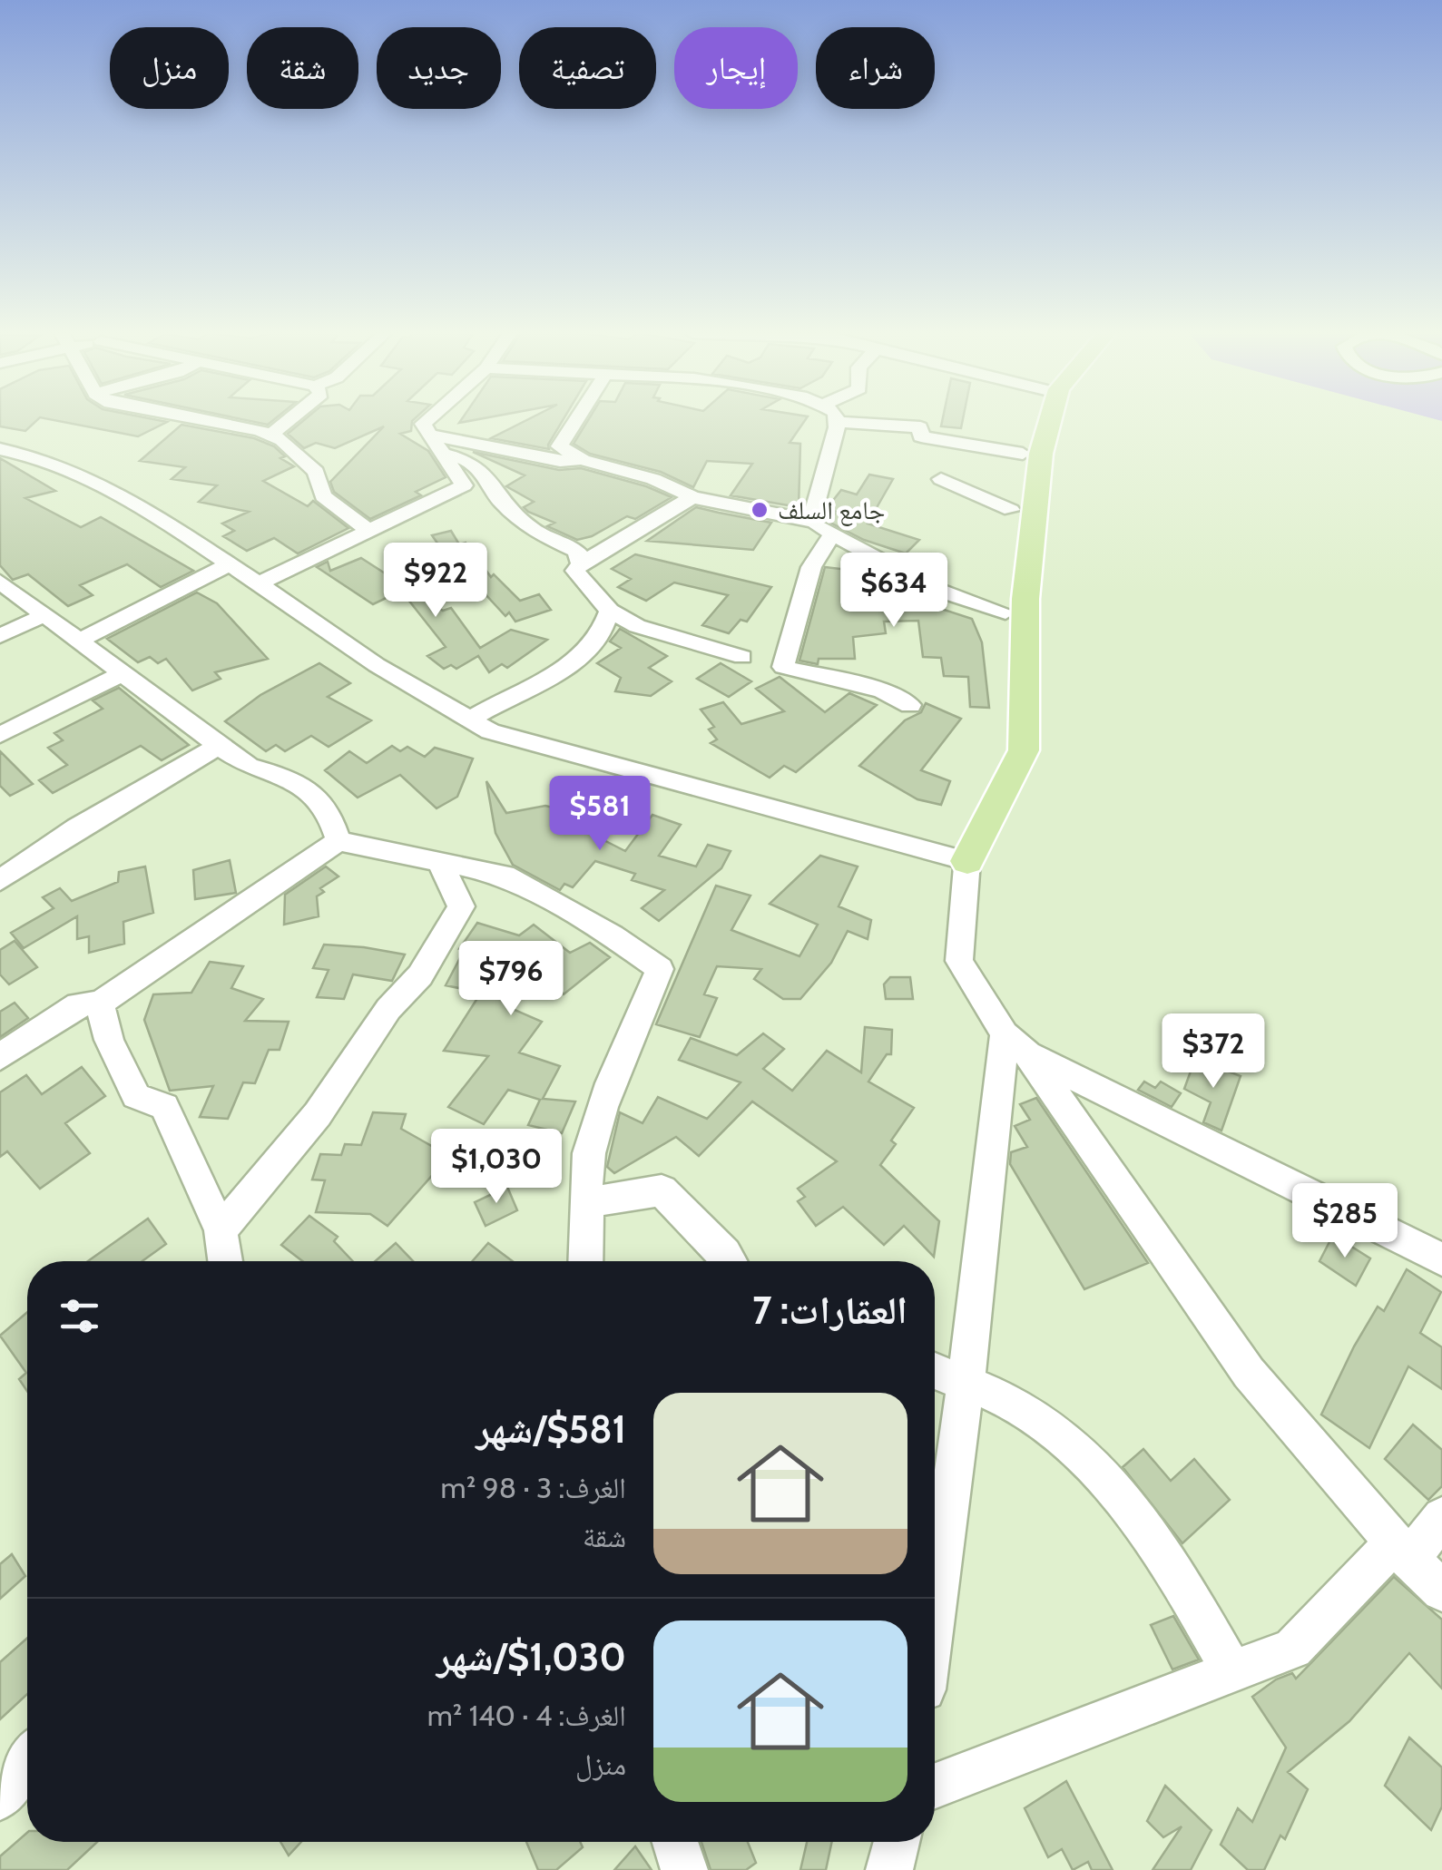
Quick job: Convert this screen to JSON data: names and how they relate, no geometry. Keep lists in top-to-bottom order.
{
  "places": ["جامع السلف"],
  "page": {
    "chip": [
      "شراء",
      "إيجار",
      "تصفية",
      "جديد",
      "شقة",
      "منزل"
    ],
    "price": [
      "$922",
      "$634",
      "$581",
      "$796",
      "$372",
      "$1,030",
      "$285"
    ],
    "heading": "العقارات: 7",
    "list": [
      {
        "name": "$581/شهر",
        "note": "الغرف: 3 · 98 m² · شقة"
      },
      {
        "name": "$1,030/شهر",
        "note": "الغرف: 4 · 140 m² · منزل"
      }
    ]
  }
}
